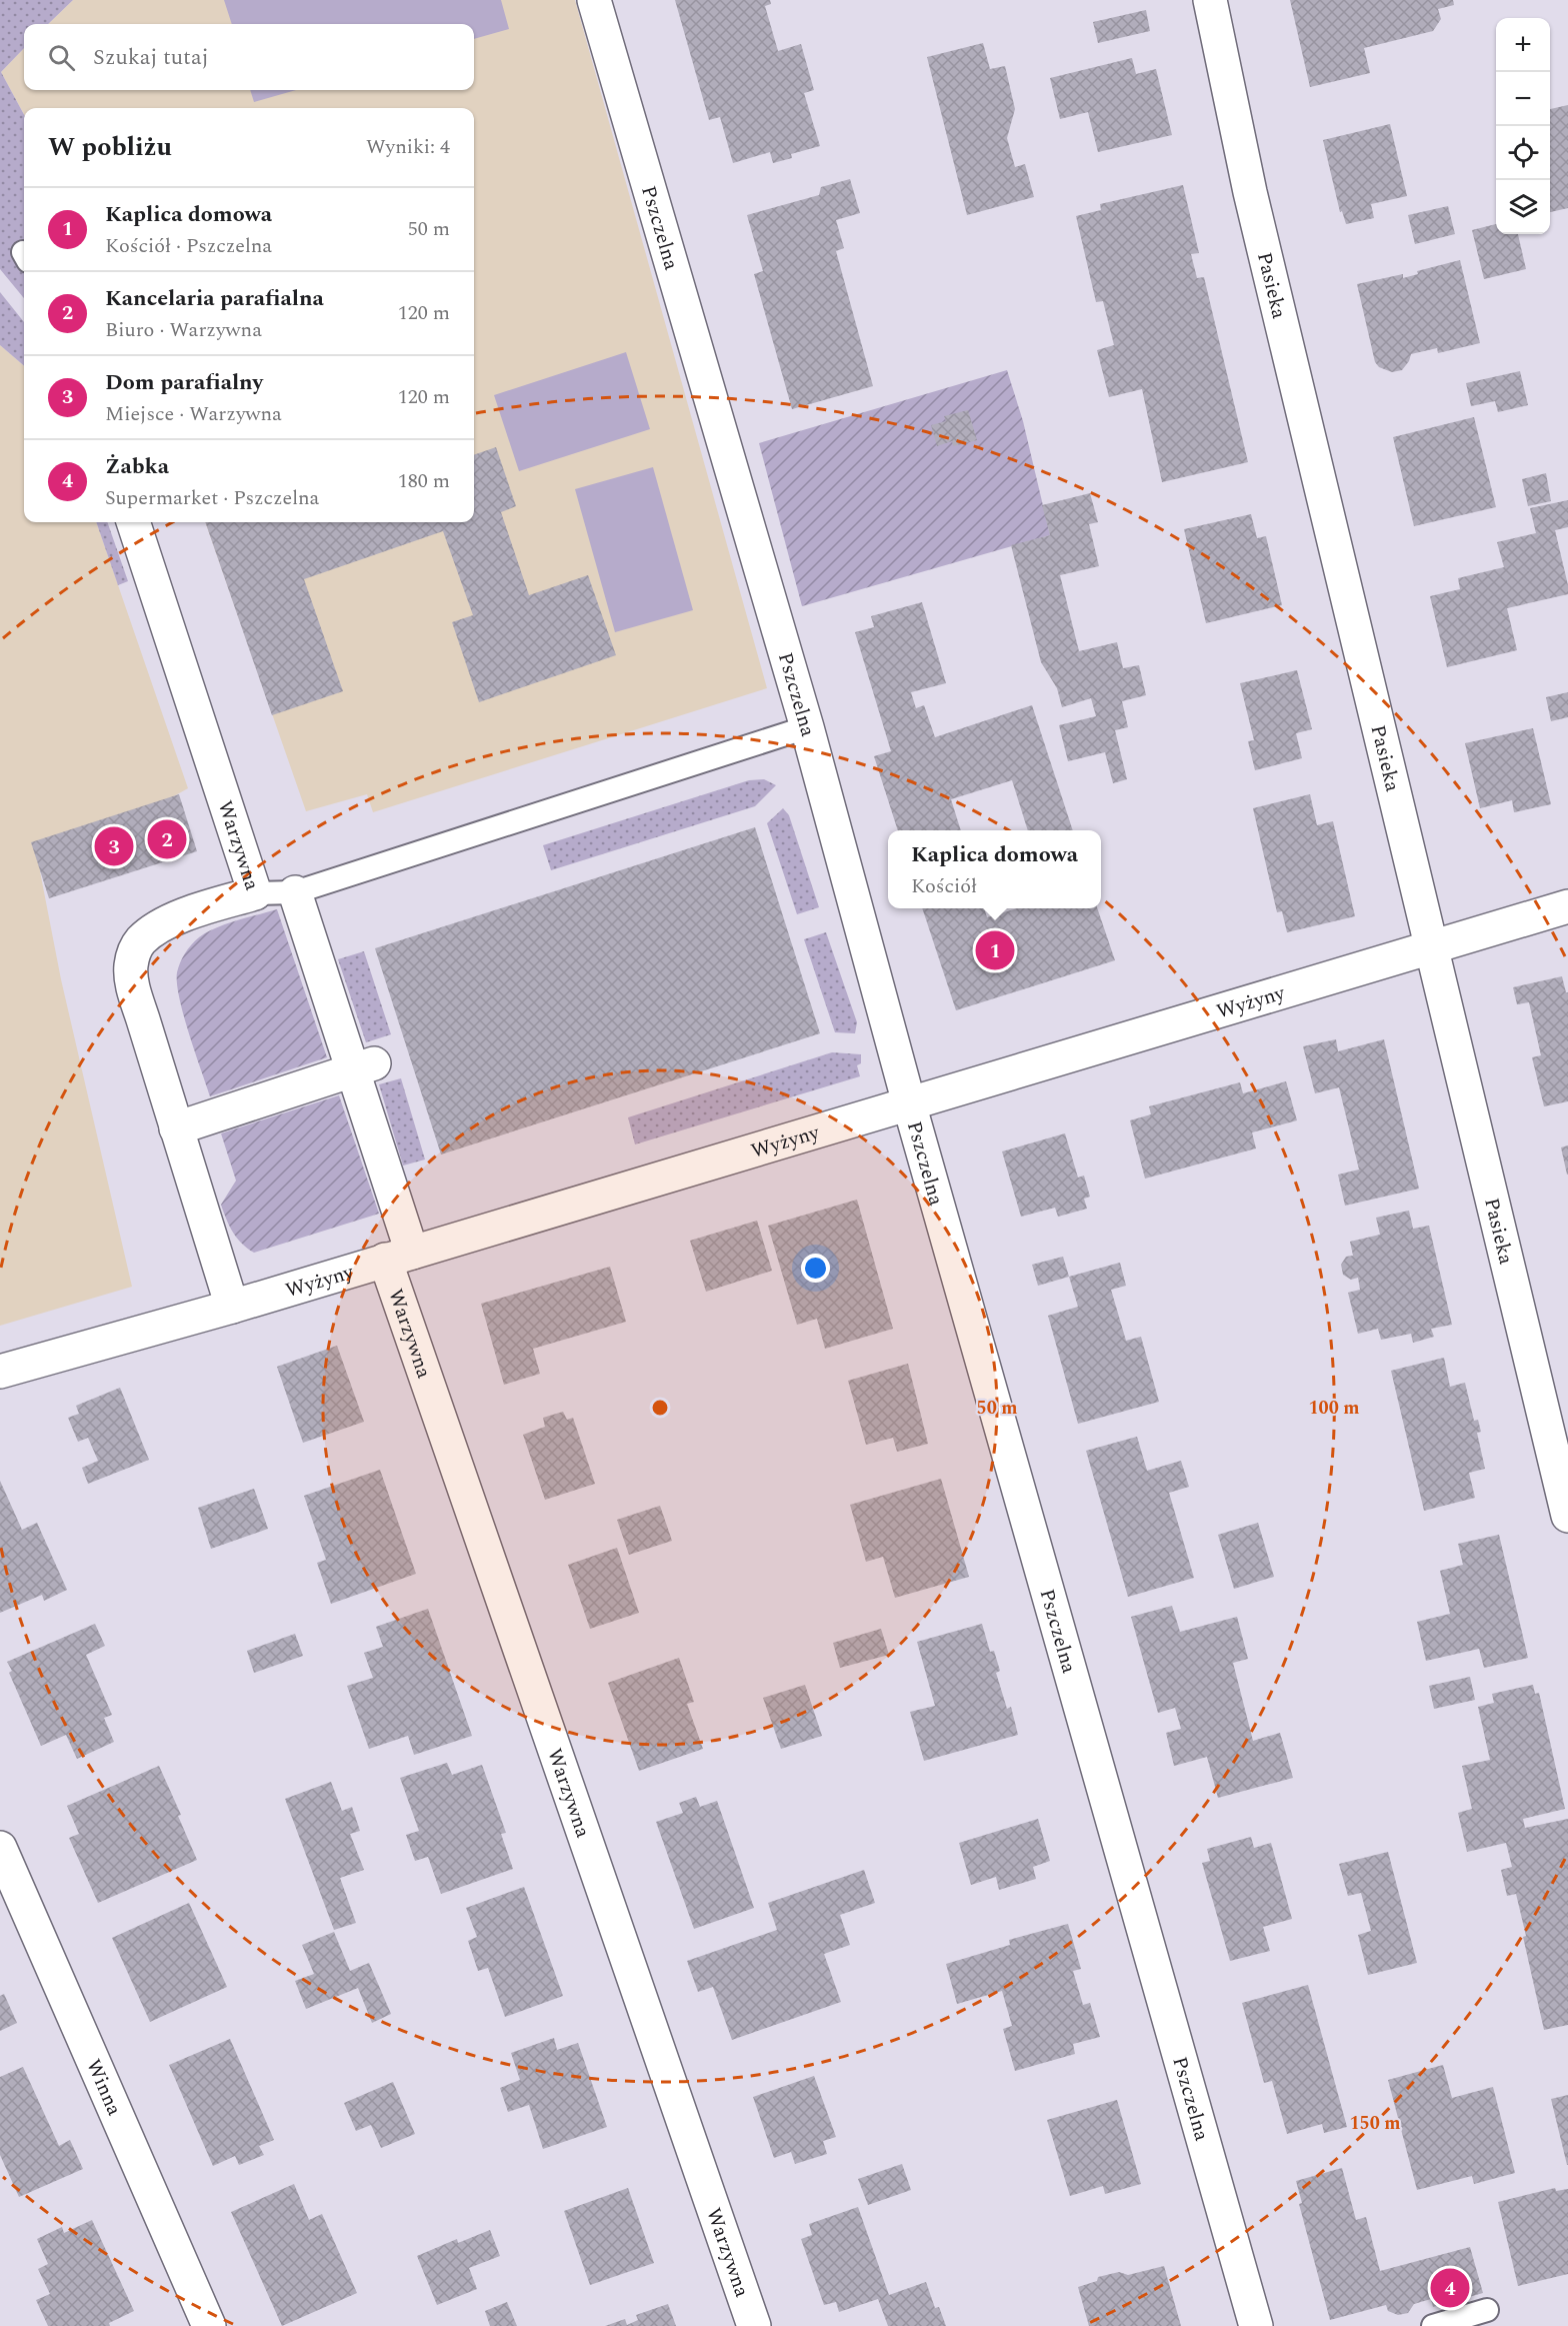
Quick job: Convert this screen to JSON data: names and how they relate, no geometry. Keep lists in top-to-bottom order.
{
  "streets": {
    "street": [
      "Pszczelna",
      "Pasieka",
      "Warzywna",
      "Wyżyny",
      "Winna"
    ]
  },
  "crossings": [
    ["Pszczelna", "Wyżyny"],
    ["Pasieka", "Wyżyny"],
    ["Warzywna", "Wyżyny"]
  ],
  "page": {
    "map_buttons": ["+", "−"],
    "search": "Szukaj tutaj",
    "heading": ["W pobliżu", "Wyniki: 4"],
    "list": [
      {
        "mark": "1",
        "name": "Kaplica domowa",
        "note": "Kościół · Pszczelna",
        "value": "50 m"
      },
      {
        "mark": "2",
        "name": "Kancelaria parafialna",
        "note": "Biuro · Warzywna",
        "value": "120 m"
      },
      {
        "mark": "3",
        "name": "Dom parafialny",
        "note": "Miejsce · Warzywna",
        "value": "120 m"
      },
      {
        "mark": "4",
        "name": "Żabka",
        "note": "Supermarket · Pszczelna",
        "value": "180 m"
      }
    ],
    "pins": [
      "2",
      "3",
      "1",
      "4"
    ],
    "popup": ["Kaplica domowa", "Kościół"]
  },
  "rings": ["50 m", "100 m", "150 m"]
}
